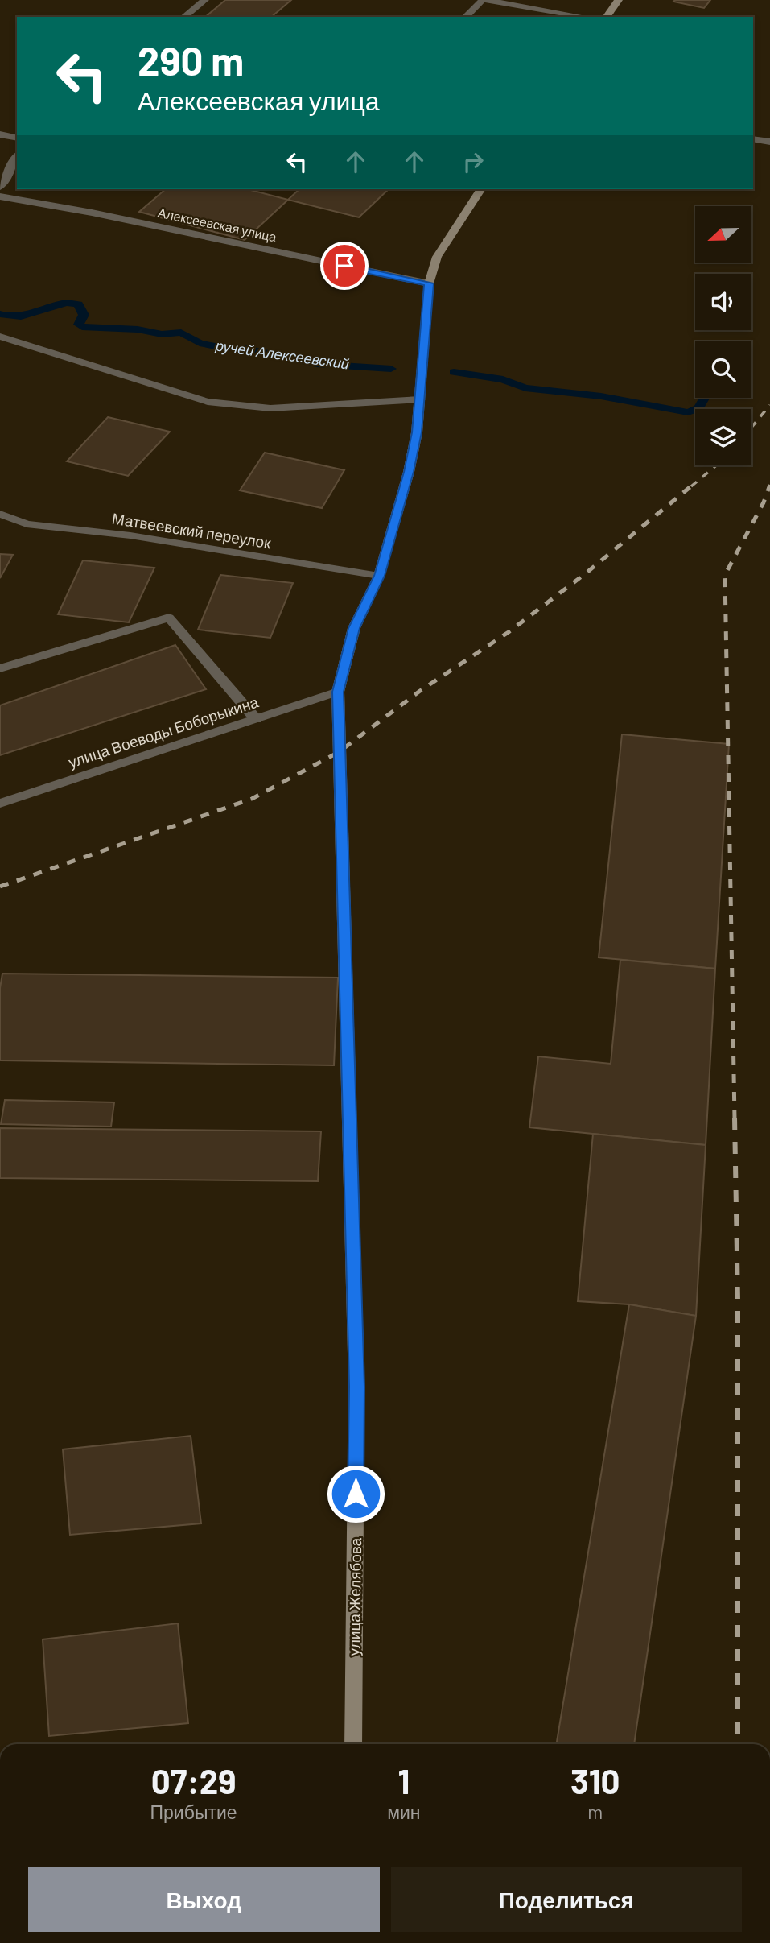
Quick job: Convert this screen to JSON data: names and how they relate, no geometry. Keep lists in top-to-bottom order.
{
  "streets": {
    "main road": ["улица Желябова"],
    "street": ["Алексеевская улица", "Матвеевский переулок", "улица Воеводы Боборыкина"]
  },
  "crossings": [
    ["Алексеевская улица", "улица Желябова"],
    ["Матвеевский переулок", "улица Желябова"],
    ["улица Воеводы Боборыкина", "улица Желябова"]
  ],
  "water": ["ручей Алексеевский"],
  "north": "left",
  "page": {
    "turn": ["290 m", "Алексеевская улица"],
    "eta": [
      "07:29",
      "Прибытие",
      "1",
      "мин",
      "310",
      "m"
    ],
    "buttons": ["Выход", "Поделиться"]
  }
}
